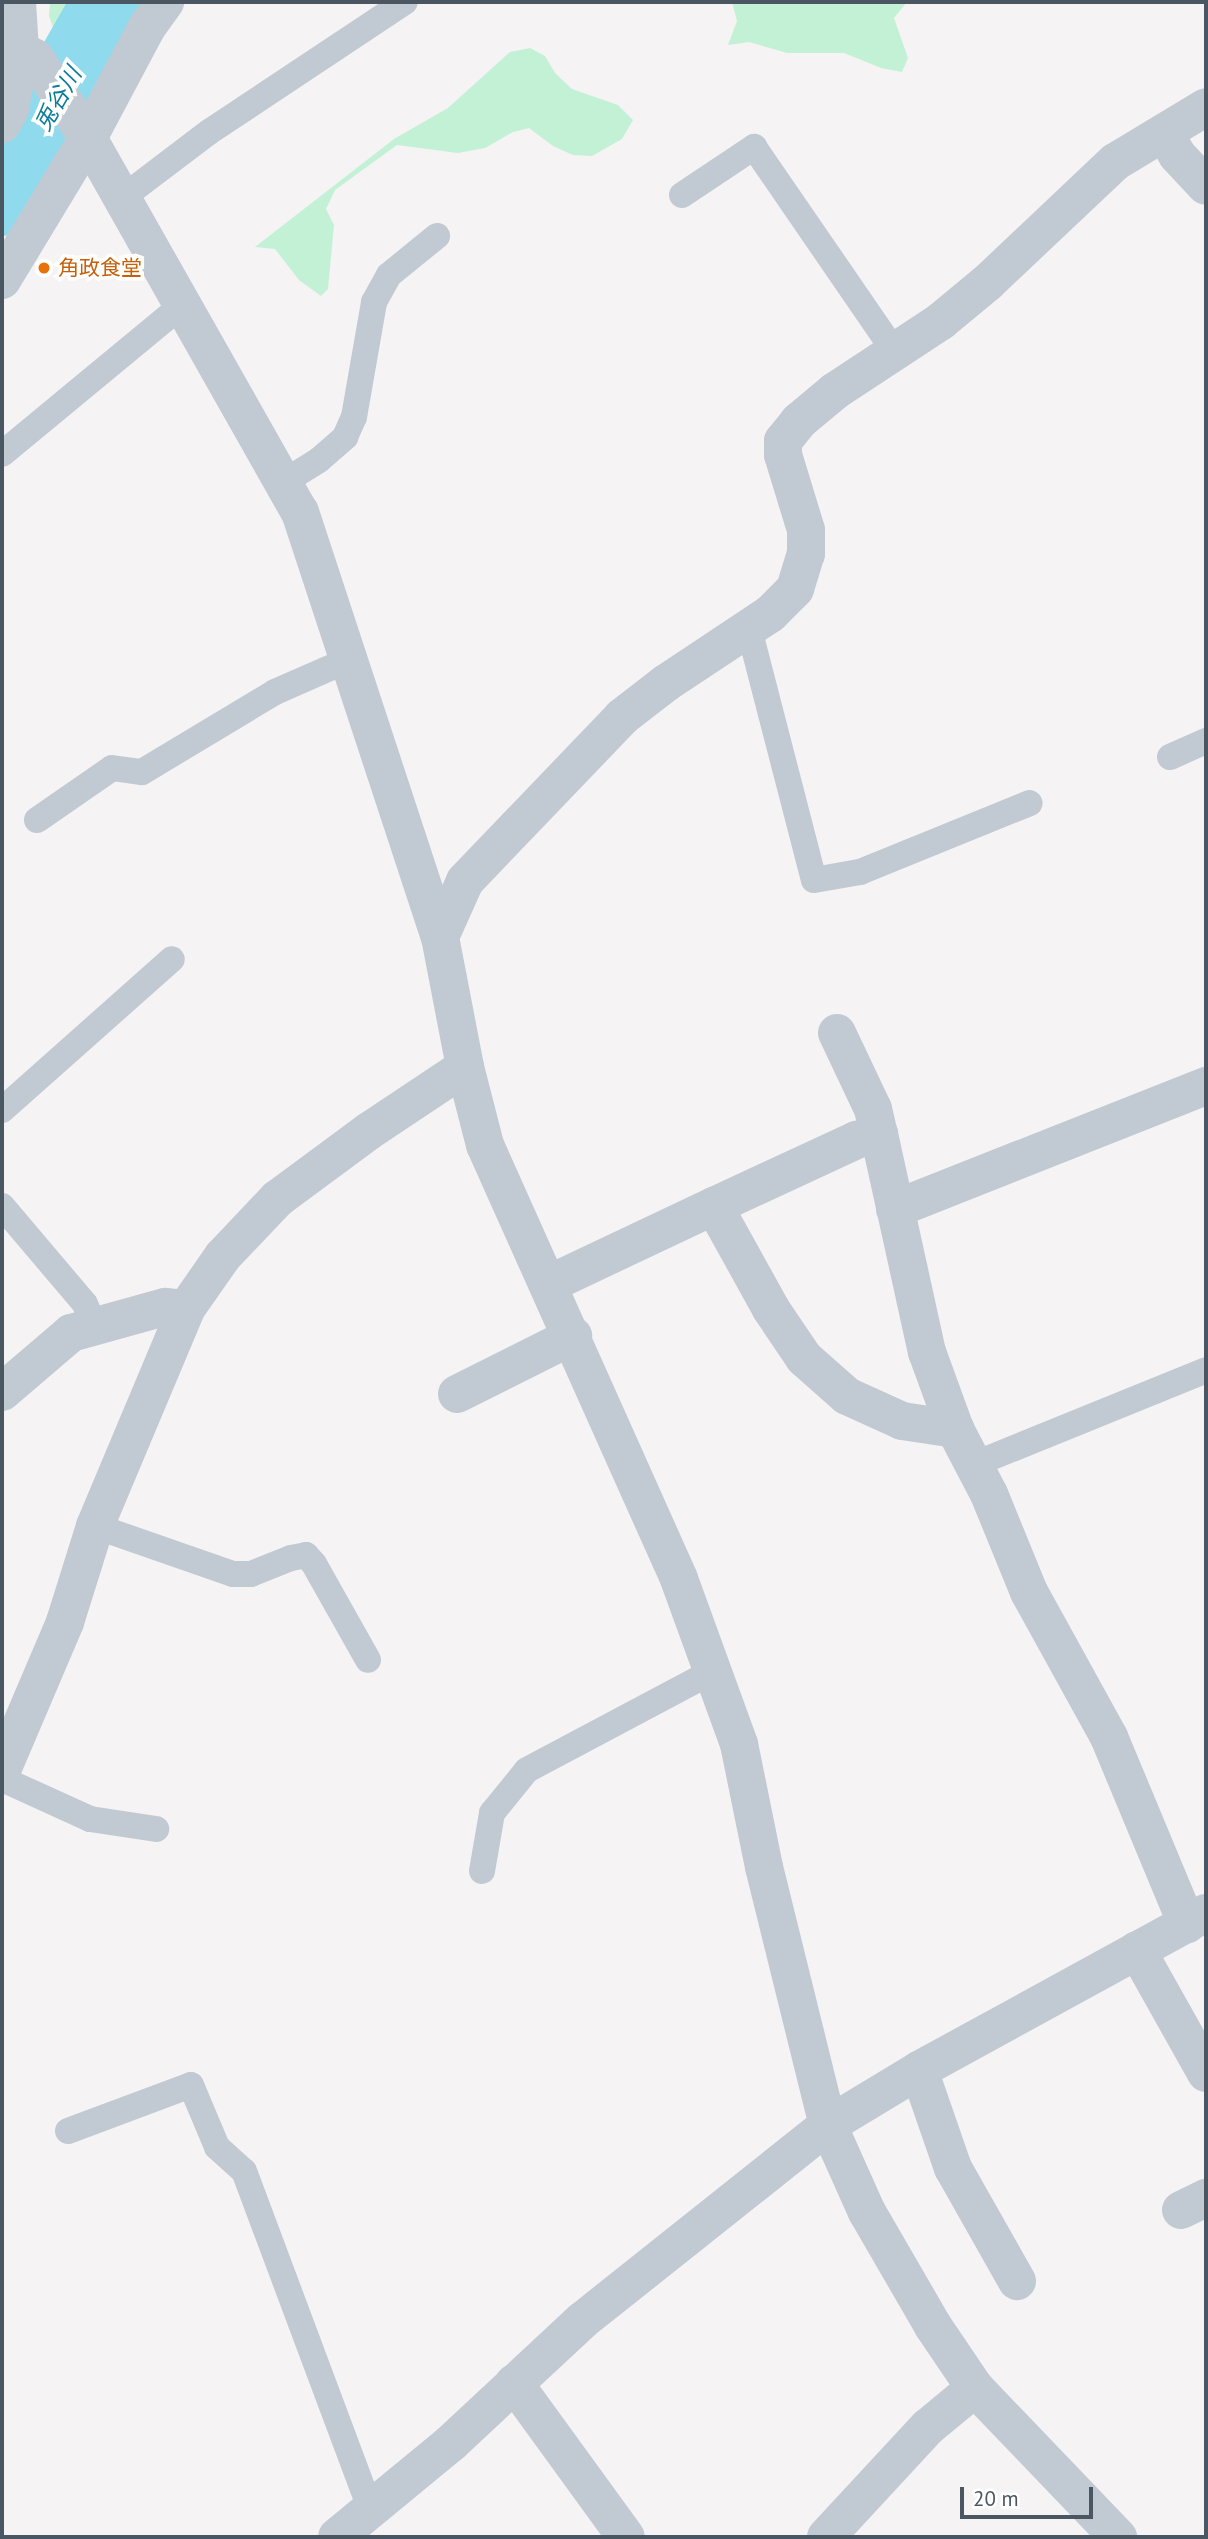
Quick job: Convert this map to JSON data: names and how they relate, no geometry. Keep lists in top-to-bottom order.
{
  "water": ["兎谷川"],
  "places": ["角政食堂"],
  "scale_bar": "20 m"
}
